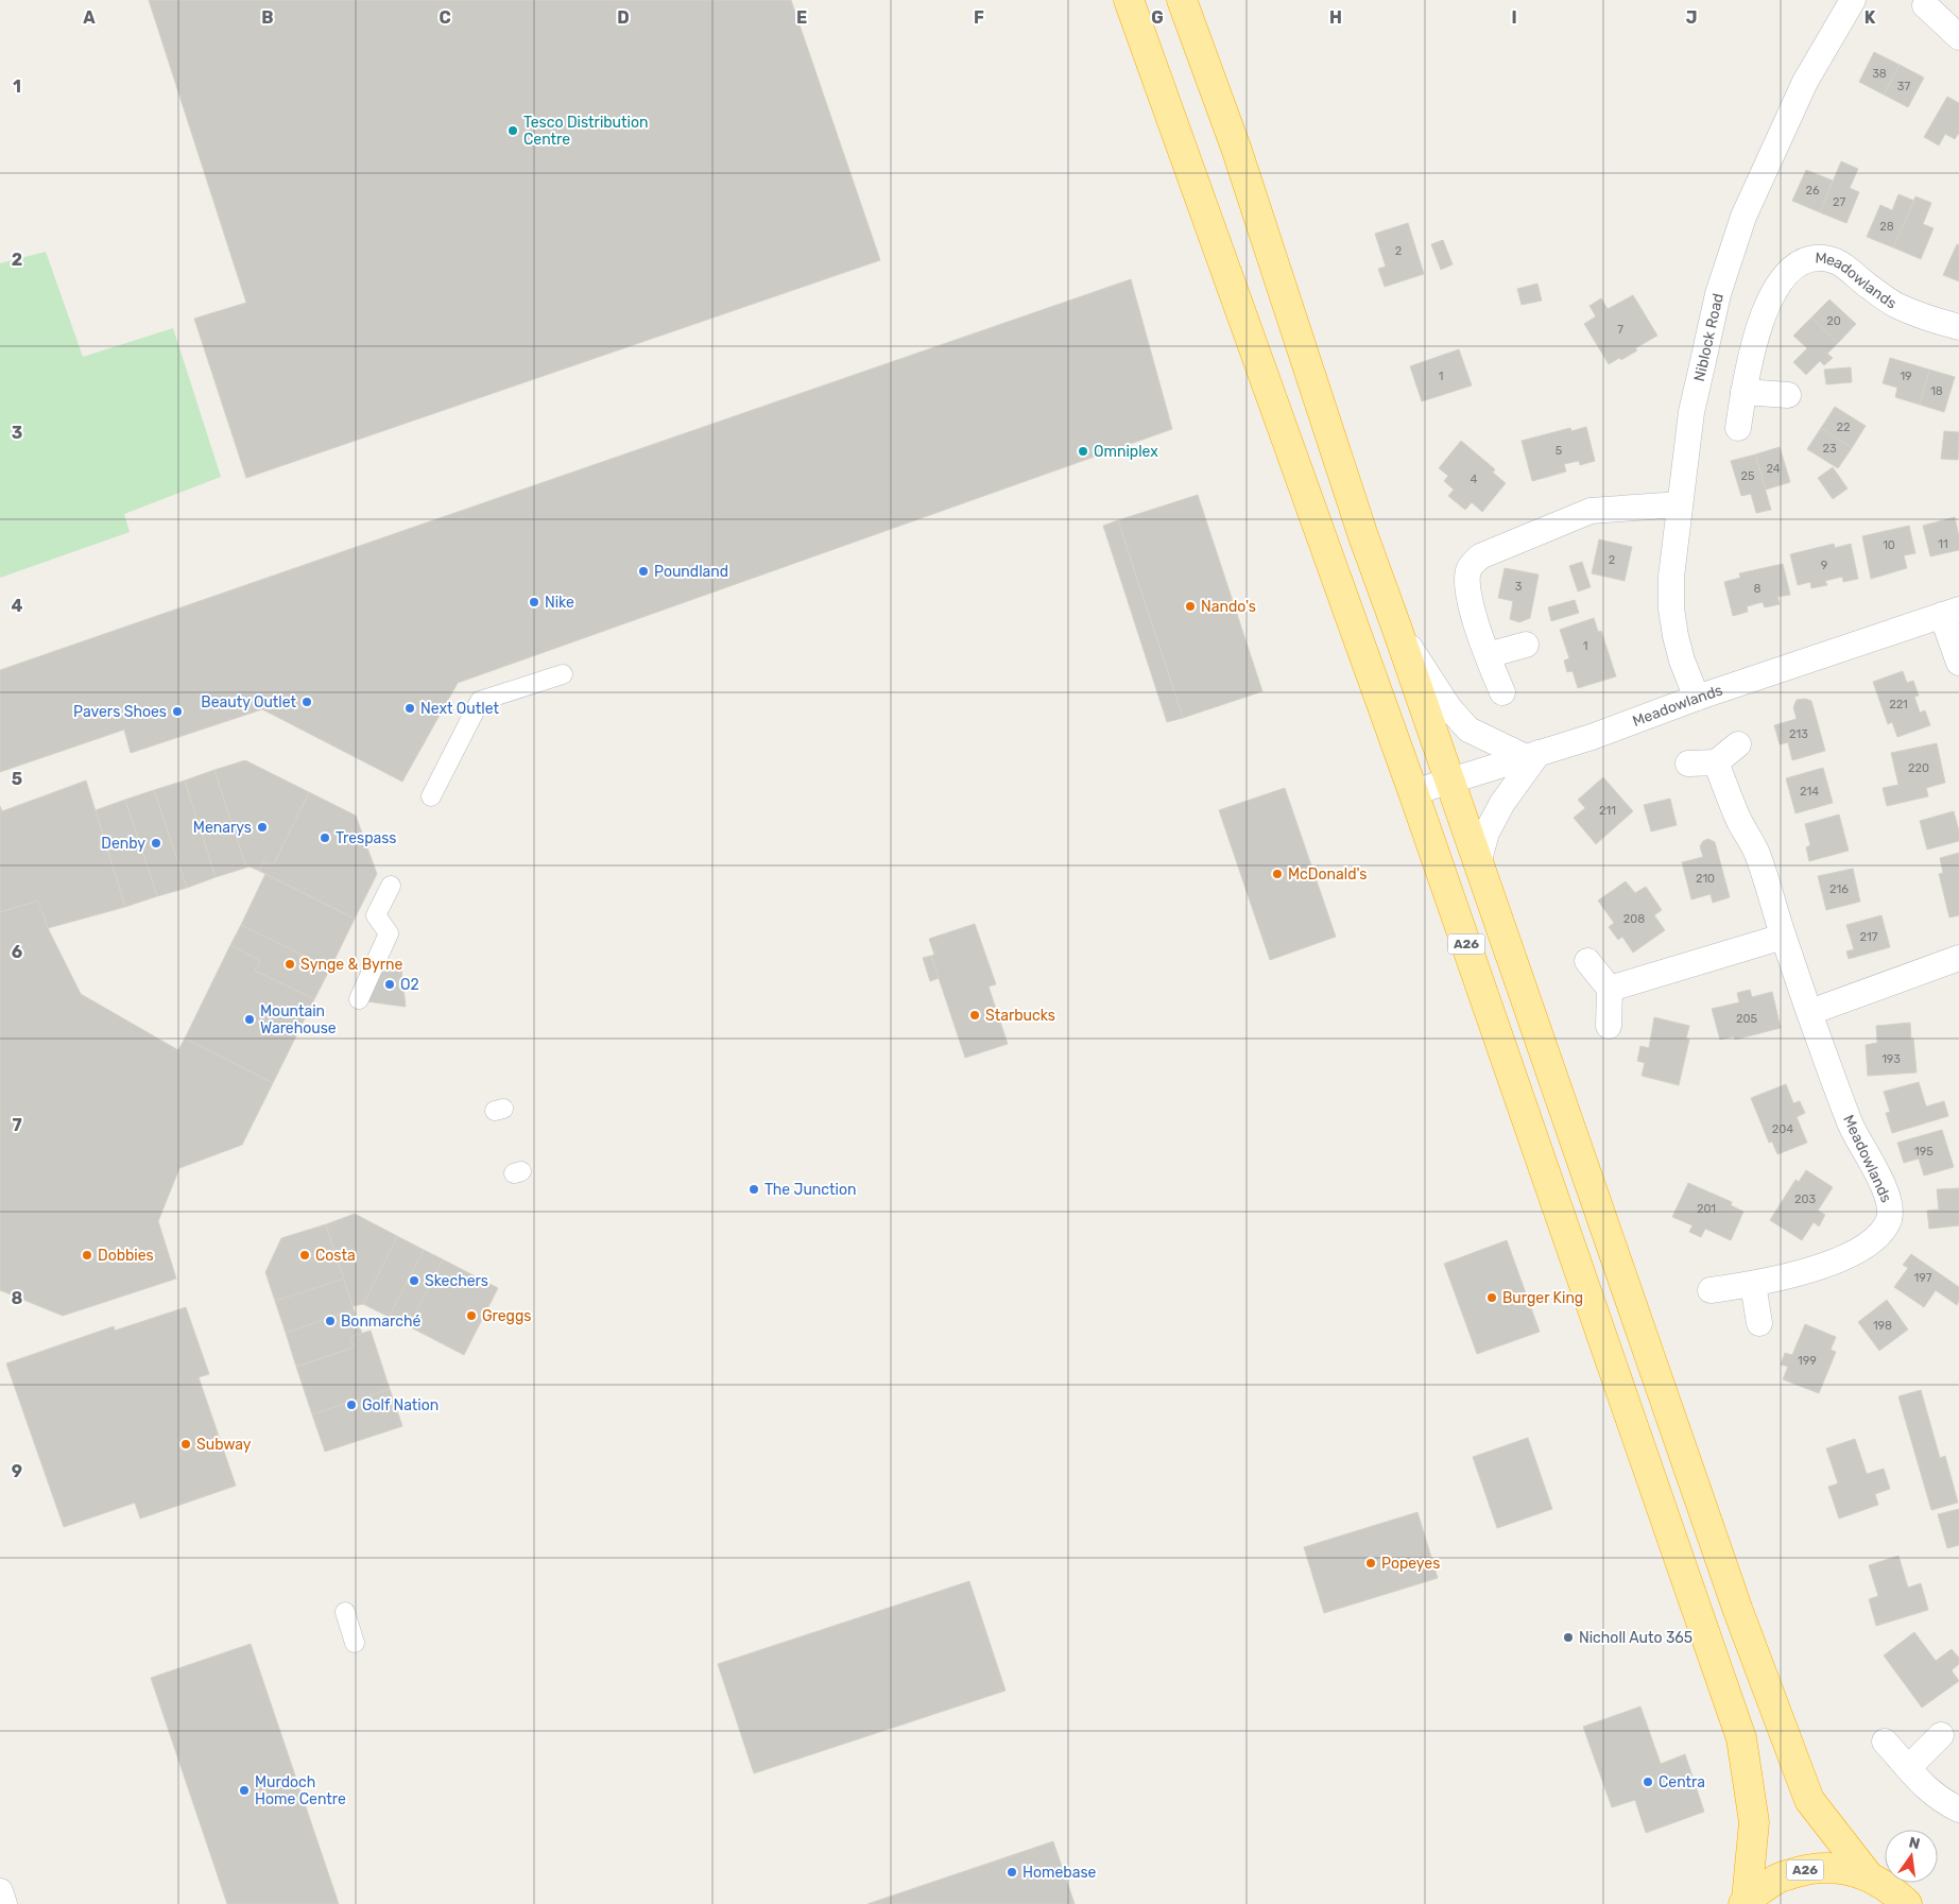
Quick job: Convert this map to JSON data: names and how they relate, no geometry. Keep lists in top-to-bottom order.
{
  "streets": {
    "highway": ["A26"],
    "street": ["Meadowlands", "Niblock Road"]
  },
  "crossings": [
    ["Meadowlands", "Niblock Road"],
    ["Meadowlands", "A26"]
  ],
  "places": [
    "Tesco Distribution Centre",
    "Omniplex",
    "Poundland",
    "Nike",
    "Nando's",
    "Beauty Outlet",
    "Next Outlet",
    "Pavers Shoes",
    "Menarys",
    "Trespass",
    "Denby",
    "McDonald's",
    "Synge & Byrne",
    "O2",
    "Starbucks",
    "Mountain Warehouse",
    "The Junction",
    "Dobbies",
    "Costa",
    "Skechers",
    "Burger King",
    "Greggs",
    "Bonmarché",
    "Golf Nation",
    "Subway",
    "Popeyes",
    "Nicholl Auto 365",
    "Centra",
    "Murdoch Home Centre",
    "Homebase"
  ],
  "house_numbers": [
    "38",
    "37",
    "26",
    "27",
    "28",
    "2",
    "20",
    "7",
    "1",
    "19",
    "18",
    "22",
    "23",
    "5",
    "24",
    "25",
    "4",
    "11",
    "10",
    "2",
    "9",
    "3",
    "8",
    "1",
    "221",
    "213",
    "220",
    "214",
    "211",
    "210",
    "216",
    "208",
    "217",
    "205",
    "193",
    "204",
    "195",
    "203",
    "201",
    "197",
    "198",
    "199"
  ],
  "north": "top",
  "grid": {
    "columns": [
      "A",
      "B",
      "C",
      "D",
      "E",
      "F",
      "G",
      "H",
      "I",
      "J",
      "K"
    ],
    "rows": [
      "1",
      "2",
      "3",
      "4",
      "5",
      "6",
      "7",
      "8",
      "9"
    ]
  }
}
